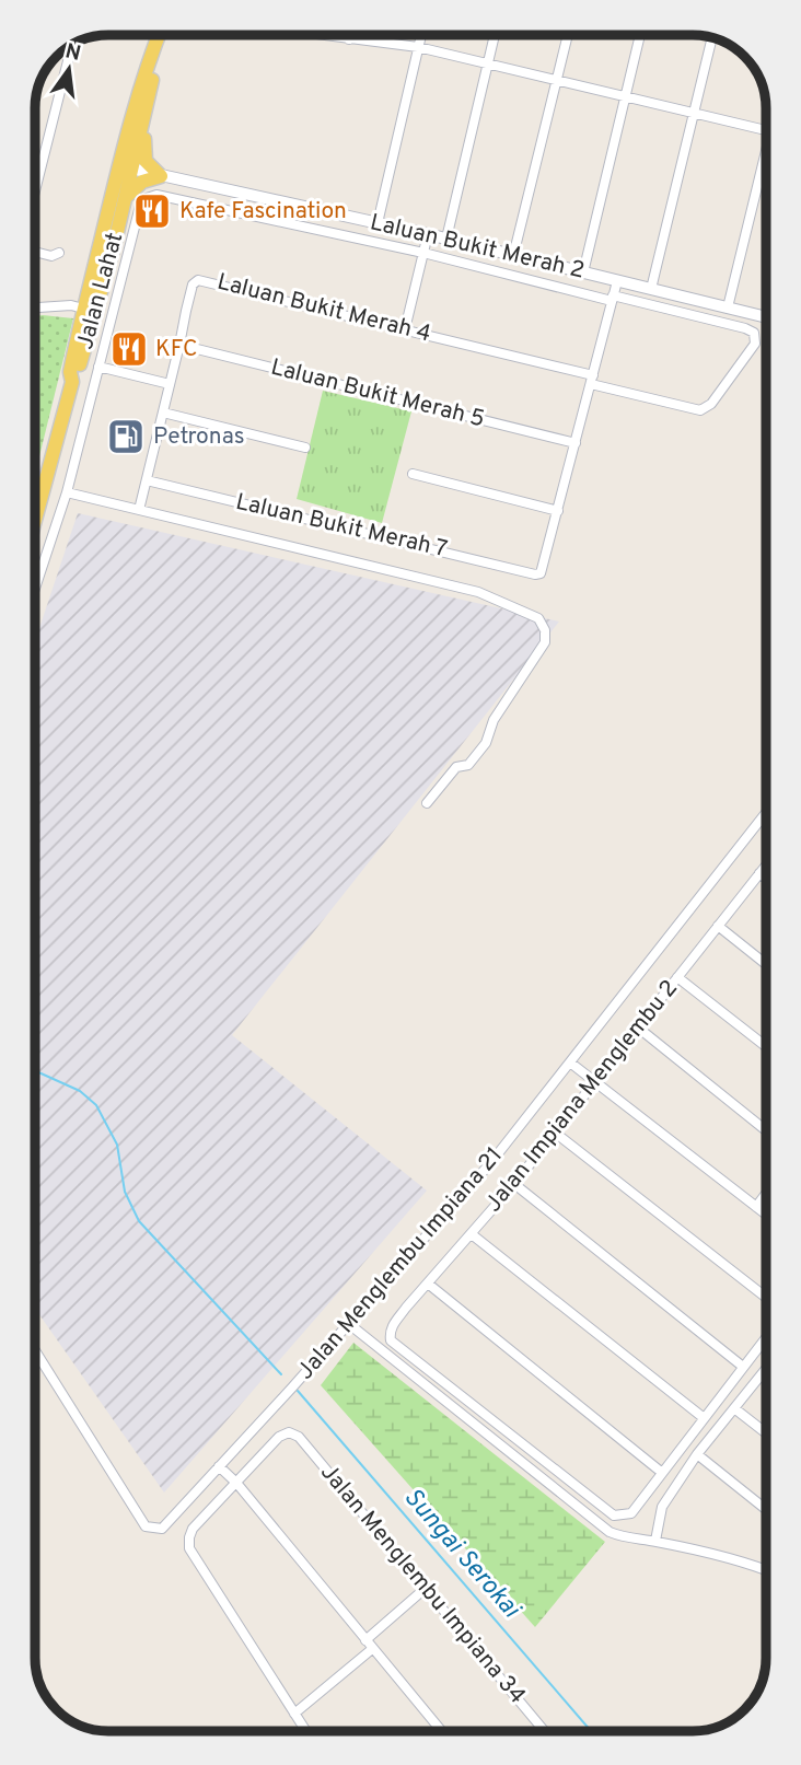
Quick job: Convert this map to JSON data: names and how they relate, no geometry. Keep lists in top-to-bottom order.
{
  "streets": {
    "main road": ["Jalan Lahat"],
    "street": [
      "Laluan Bukit Merah 2",
      "Laluan Bukit Merah 4",
      "Laluan Bukit Merah 5",
      "Laluan Bukit Merah 7",
      "Jalan Impiana Menglembu 2",
      "Jalan Menglembu Impiana 21",
      "Jalan Menglembu Impiana 34"
    ]
  },
  "crossings": [
    ["Laluan Bukit Merah 2", "Jalan Lahat"],
    ["Laluan Bukit Merah 2", "Laluan Bukit Merah 4"],
    ["Laluan Bukit Merah 4", "Laluan Bukit Merah 5"],
    ["Laluan Bukit Merah 4", "Laluan Bukit Merah 7"],
    ["Jalan Impiana Menglembu 2", "Jalan Menglembu Impiana 21"]
  ],
  "water": ["Sungai Serokai"],
  "places": {
    "restaurant": ["Kafe Fascination", "KFC"],
    "fuel station": ["Petronas"]
  },
  "north": "top"
}
